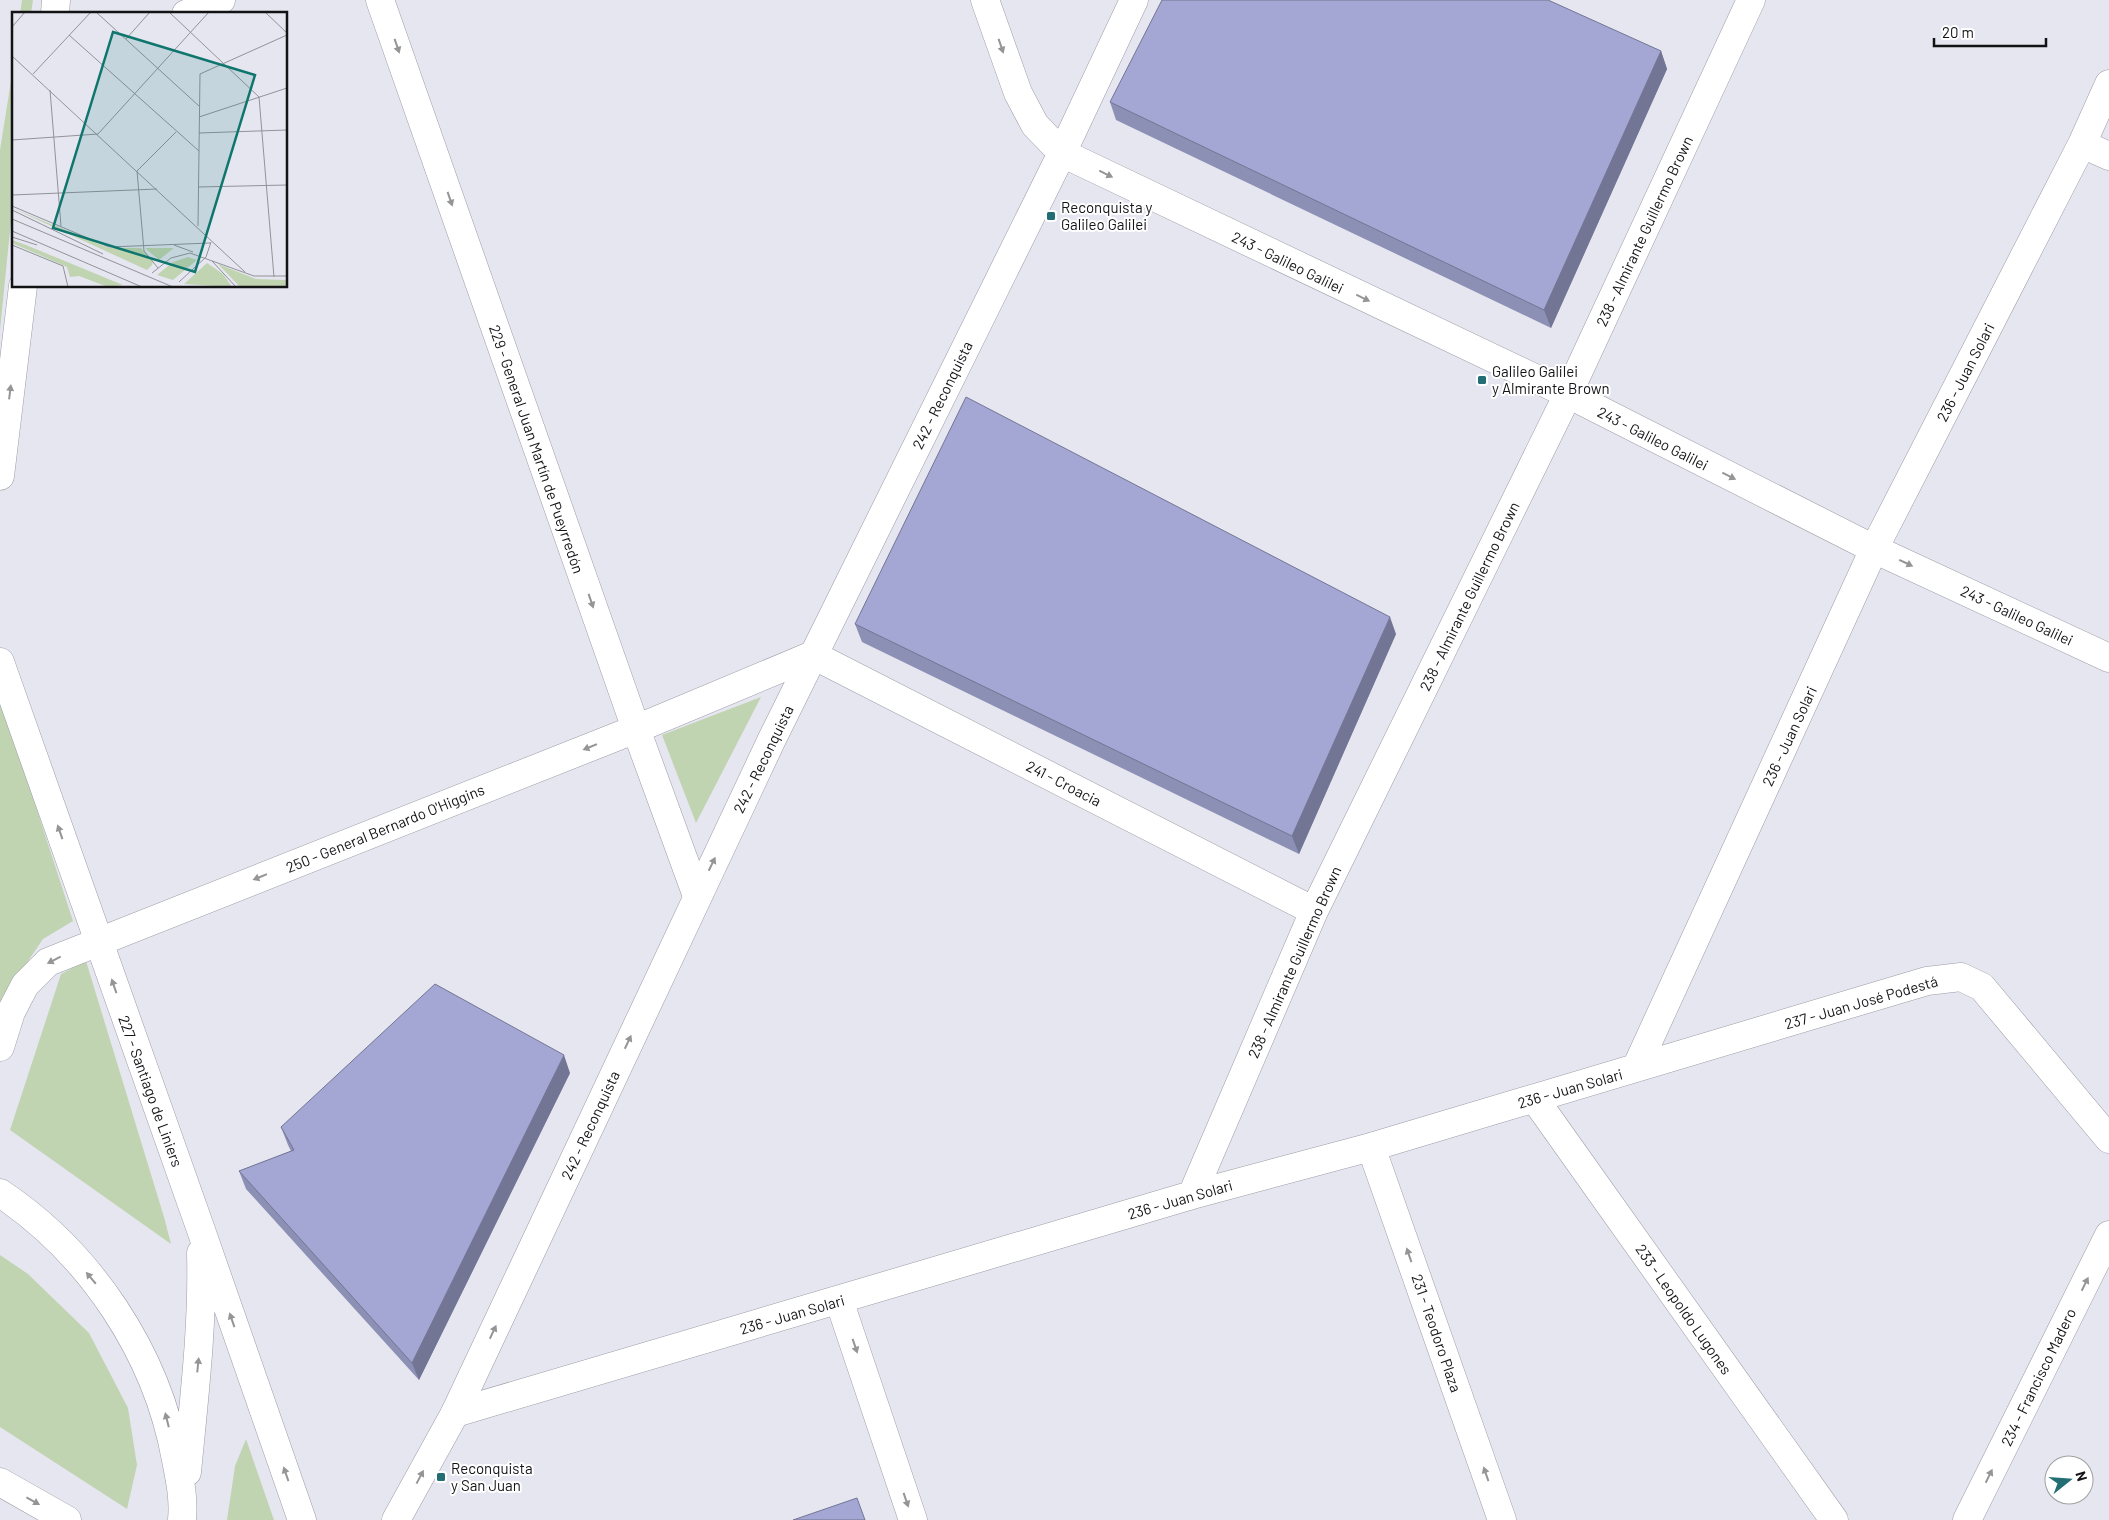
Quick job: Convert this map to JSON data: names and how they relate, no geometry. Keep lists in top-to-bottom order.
{
  "streets": {
    "street": [
      "238 - Almirante Guillermo Brown",
      "243 - Galileo Galilei",
      "236 - Juan Solari",
      "242 - Reconquista",
      "229 - General Juan Martín de Pueyrredón",
      "241 - Croacia",
      "250 - General Bernardo O'Higgins",
      "237 - Juan José Podestá",
      "227 - Santiago de Liniers",
      "233 - Leopoldo Lugones",
      "231 - Teodoro Plaza",
      "234 - Francisco Madero"
    ]
  },
  "crossings": [
    ["238 - Almirante Guillermo Brown", "243 - Galileo Galilei"],
    ["238 - Almirante Guillermo Brown", "236 - Juan Solari"],
    ["238 - Almirante Guillermo Brown", "241 - Croacia"],
    ["243 - Galileo Galilei", "236 - Juan Solari"],
    ["243 - Galileo Galilei", "242 - Reconquista"],
    ["236 - Juan Solari", "242 - Reconquista"],
    ["236 - Juan Solari", "237 - Juan José Podestá"],
    ["236 - Juan Solari", "233 - Leopoldo Lugones"],
    ["236 - Juan Solari", "231 - Teodoro Plaza"],
    ["242 - Reconquista", "229 - General Juan Martín de Pueyrredón"],
    ["242 - Reconquista", "241 - Croacia"],
    ["242 - Reconquista", "250 - General Bernardo O'Higgins"],
    ["229 - General Juan Martín de Pueyrredón", "250 - General Bernardo O'Higgins"],
    ["241 - Croacia", "250 - General Bernardo O'Higgins"],
    ["250 - General Bernardo O'Higgins", "227 - Santiago de Liniers"]
  ],
  "one_way": [
    "243 - Galileo Galilei",
    "242 - Reconquista",
    "229 - General Juan Martín de Pueyrredón",
    "250 - General Bernardo O'Higgins",
    "231 - Teodoro Plaza",
    "234 - Francisco Madero"
  ],
  "places": {
    "transit": ["Reconquista y Galileo Galilei", "Galileo Galilei y Almirante Brown", "Reconquista y San Juan"]
  },
  "scale_bar": "20 m",
  "north": "right"
}
